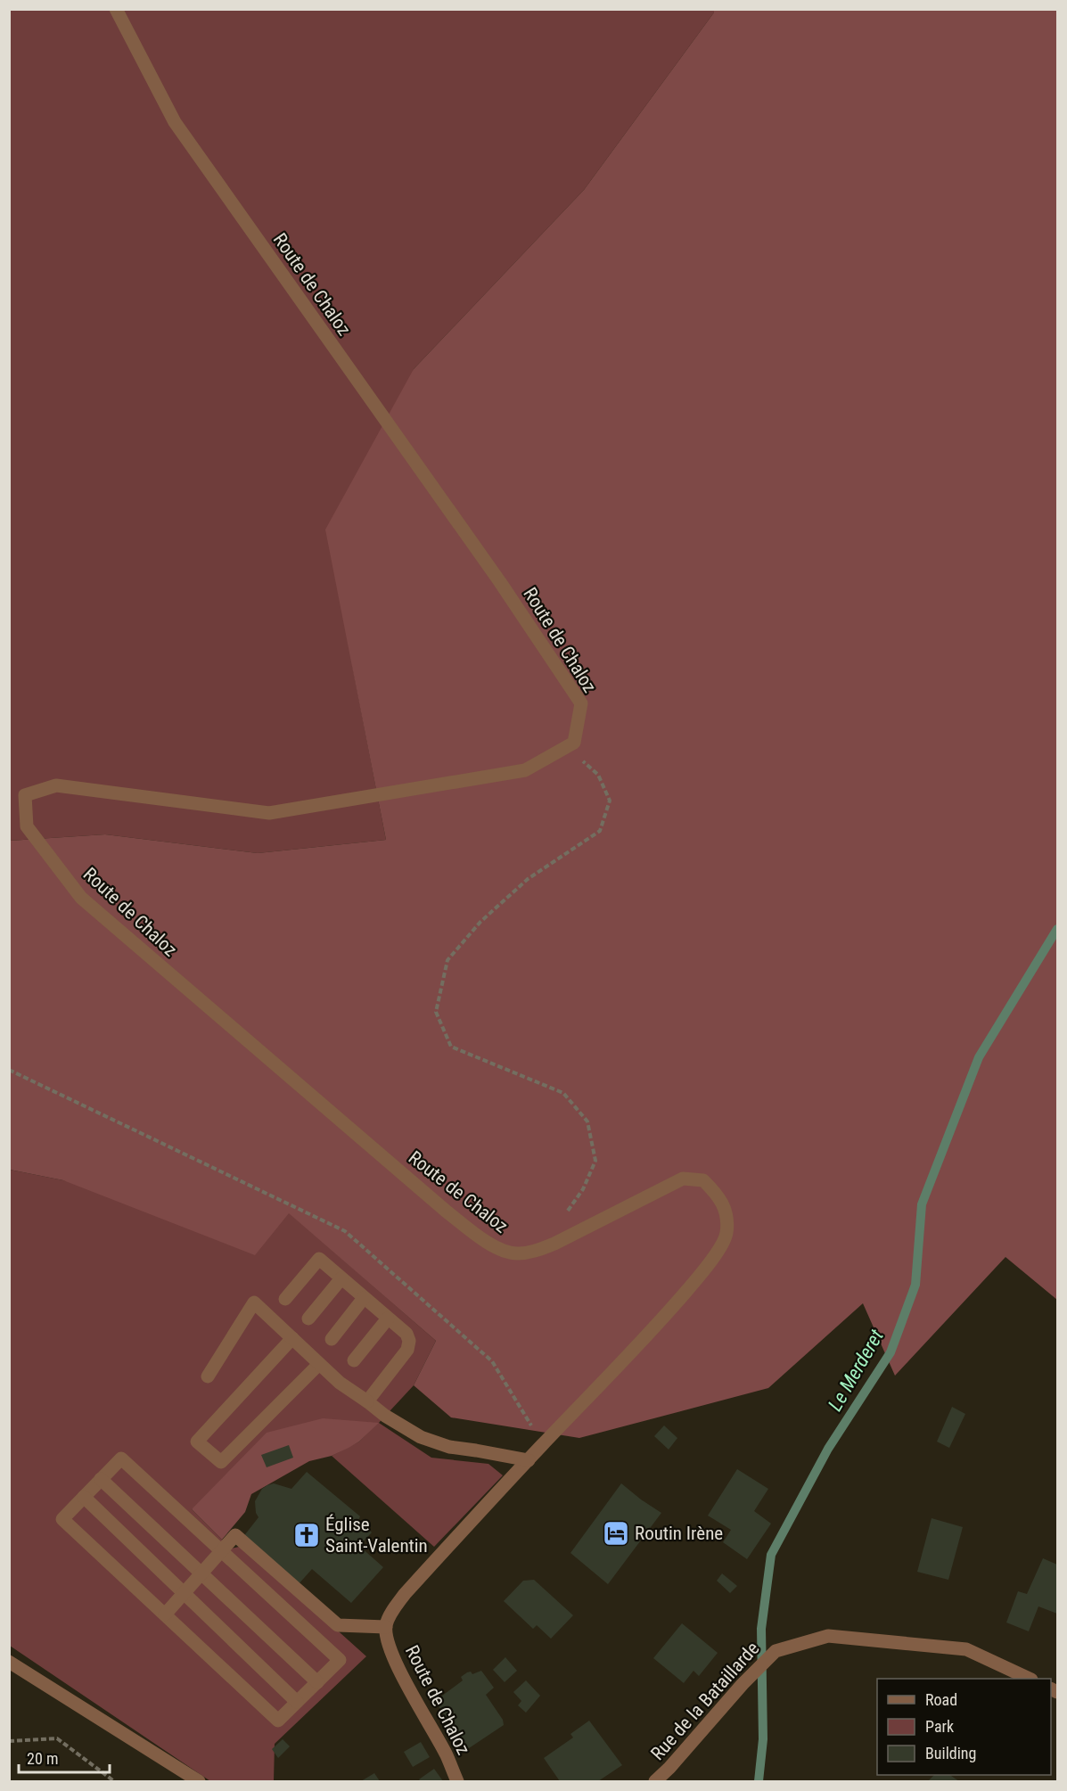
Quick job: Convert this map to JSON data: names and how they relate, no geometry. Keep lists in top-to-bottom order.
{
  "streets": {
    "street": ["Route de Chaloz", "Rue de la Bataillarde"]
  },
  "water": ["Le Merderet"],
  "places": {
    "hotel": ["Routin Irène"],
    "church": ["Église Saint-Valentin"]
  },
  "legend": ["Road", "Park", "Building"],
  "scale_bar": "20 m"
}
